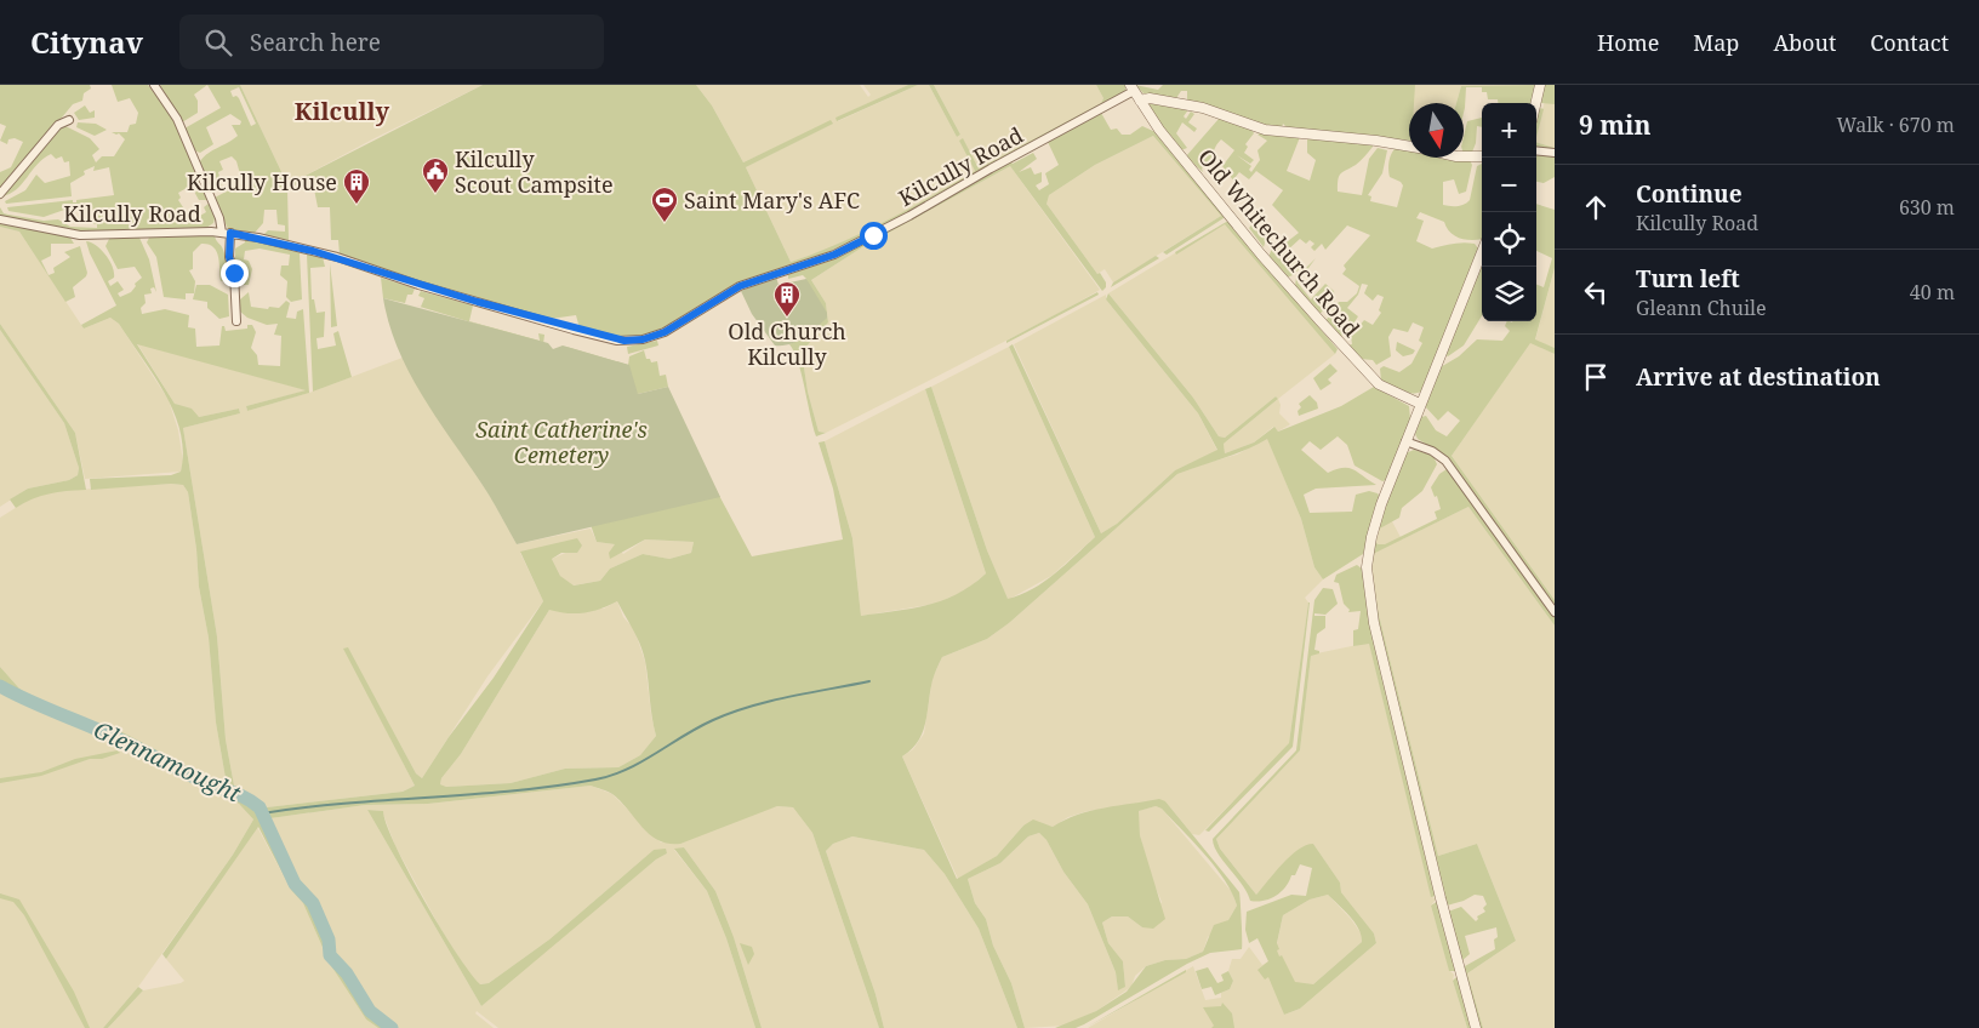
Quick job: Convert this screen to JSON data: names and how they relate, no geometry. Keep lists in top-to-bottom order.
{
  "streets": {
    "street": ["Kilcully Road", "Old Whitechurch Road"]
  },
  "crossings": [
    ["Kilcully Road", "Old Whitechurch Road"]
  ],
  "districts": ["Kilcully"],
  "water": ["Glennamought"],
  "parks": ["Saint Catherine's Cemetery"],
  "places": {
    "public building": ["Kilcully Scout Campsite"],
    "building": ["Kilcully House", "Old Church Kilcully"],
    "sports": ["Saint Mary's AFC"]
  },
  "north": "bottom",
  "page": {
    "header": "Citynav",
    "search": "Search here",
    "nav": [
      "Home",
      "Map",
      "About",
      "Contact"
    ],
    "heading": ["9 min", "Walk · 670 m"],
    "map_buttons": ["+", "−"],
    "list": [
      ["Continue", "Kilcully Road", "630 m"],
      ["Turn left", "Gleann Chuile", "40 m"],
      "Arrive at destination"
    ]
  }
}
